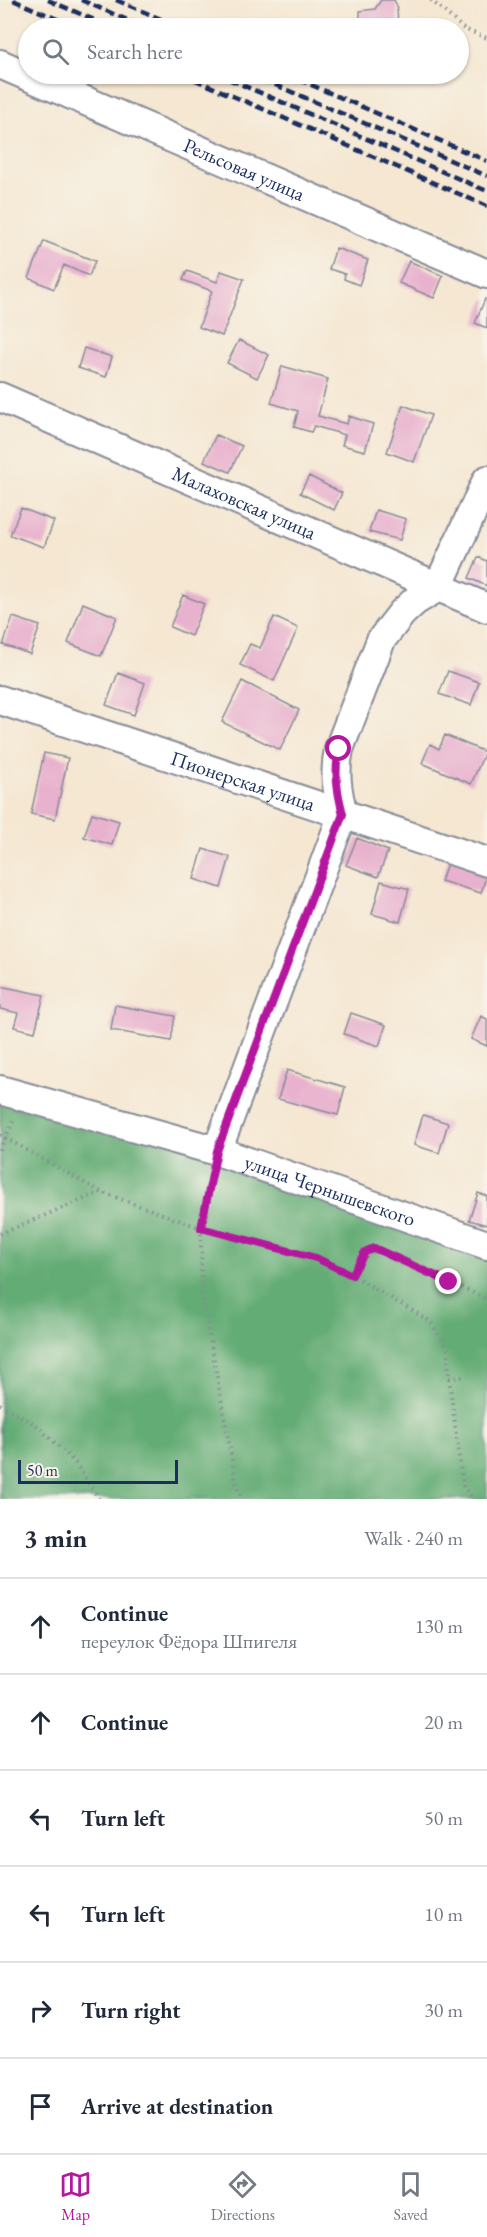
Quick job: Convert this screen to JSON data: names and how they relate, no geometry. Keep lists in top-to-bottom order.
{
  "streets": {
    "street": [
      "Рельсовая улица",
      "Малаховская улица",
      "Пионерская улица",
      "улица Чернышевского"
    ]
  },
  "scale_bar": "50 m",
  "page": {
    "search": "Search here",
    "scale": "50 m",
    "heading": ["3 min", "Walk · 240 m"],
    "list": [
      ["Continue", "переулок Фёдора Шпигеля", "130 m"],
      ["Continue", "20 m"],
      ["Turn left", "50 m"],
      ["Turn left", "10 m"],
      ["Turn right", "30 m"],
      "Arrive at destination"
    ],
    "nav": ["Map", "Directions", "Saved"]
  }
}
